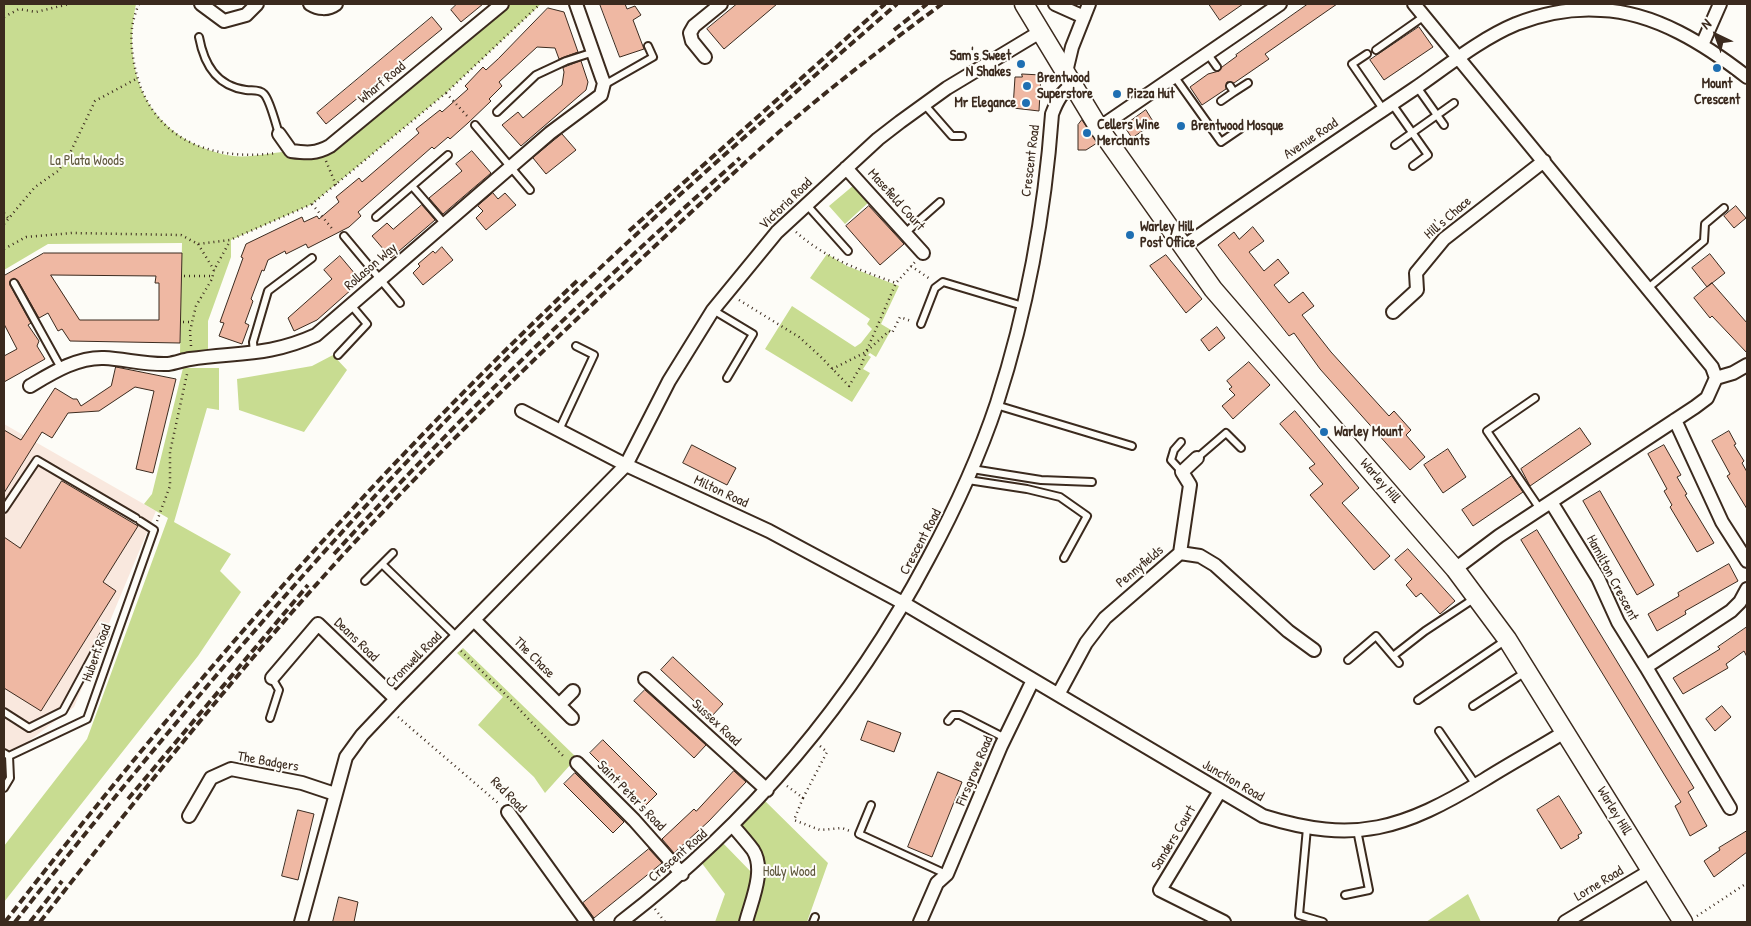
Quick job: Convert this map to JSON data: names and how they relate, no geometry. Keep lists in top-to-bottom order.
{
  "streets": {
    "main road": ["Warley Hill"],
    "street": [
      "Wharf Road",
      "Avenue Road",
      "Crescent Road",
      "Masefield Court",
      "Victoria Road",
      "Hill's Chace",
      "Rollason Way",
      "Milton Road",
      "Pennyfields",
      "Hamilton Crescent",
      "Deans Road",
      "The Chase",
      "Cromwell Road",
      "Sussex Road",
      "The Badgers",
      "Firsgrove Road",
      "Junction Road",
      "Red Road",
      "Saint Peter's Road",
      "Sanders Court",
      "Lorne Road"
    ],
    "lane": ["Hubert Road"]
  },
  "crossings": [
    ["Avenue Road", "Warley Hill"],
    ["Crescent Road", "Warley Hill"],
    ["Crescent Road", "Milton Road"],
    ["Crescent Road", "Sussex Road"],
    ["Crescent Road", "Junction Road"],
    ["Crescent Road", "Saint Peter's Road"],
    ["Masefield Court", "Victoria Road"],
    ["Victoria Road", "Warley Hill"],
    ["Victoria Road", "Milton Road"],
    ["Victoria Road", "Cromwell Road"],
    ["Warley Hill", "Junction Road"],
    ["Warley Hill", "Lorne Road"],
    ["Milton Road", "Cromwell Road"],
    ["Milton Road", "Junction Road"],
    ["Pennyfields", "Junction Road"],
    ["Deans Road", "Cromwell Road"],
    ["Deans Road", "Red Road"],
    ["The Chase", "Cromwell Road"],
    ["Cromwell Road", "The Badgers"],
    ["Cromwell Road", "Red Road"],
    ["Firsgrove Road", "Junction Road"],
    ["Junction Road", "Sanders Court"]
  ],
  "parks": ["La Plata Woods", "Holly Wood"],
  "places": [
    "Sam's Sweet N Shakes",
    "Mount Crescent",
    "Brentwood Superstore",
    "Pizza Hut",
    "Mr Elegance",
    "Brentwood Mosque",
    "Cellers Wine Merchants",
    "Warley Hill Post Office",
    "Warley Mount"
  ],
  "north": "top left"
}
